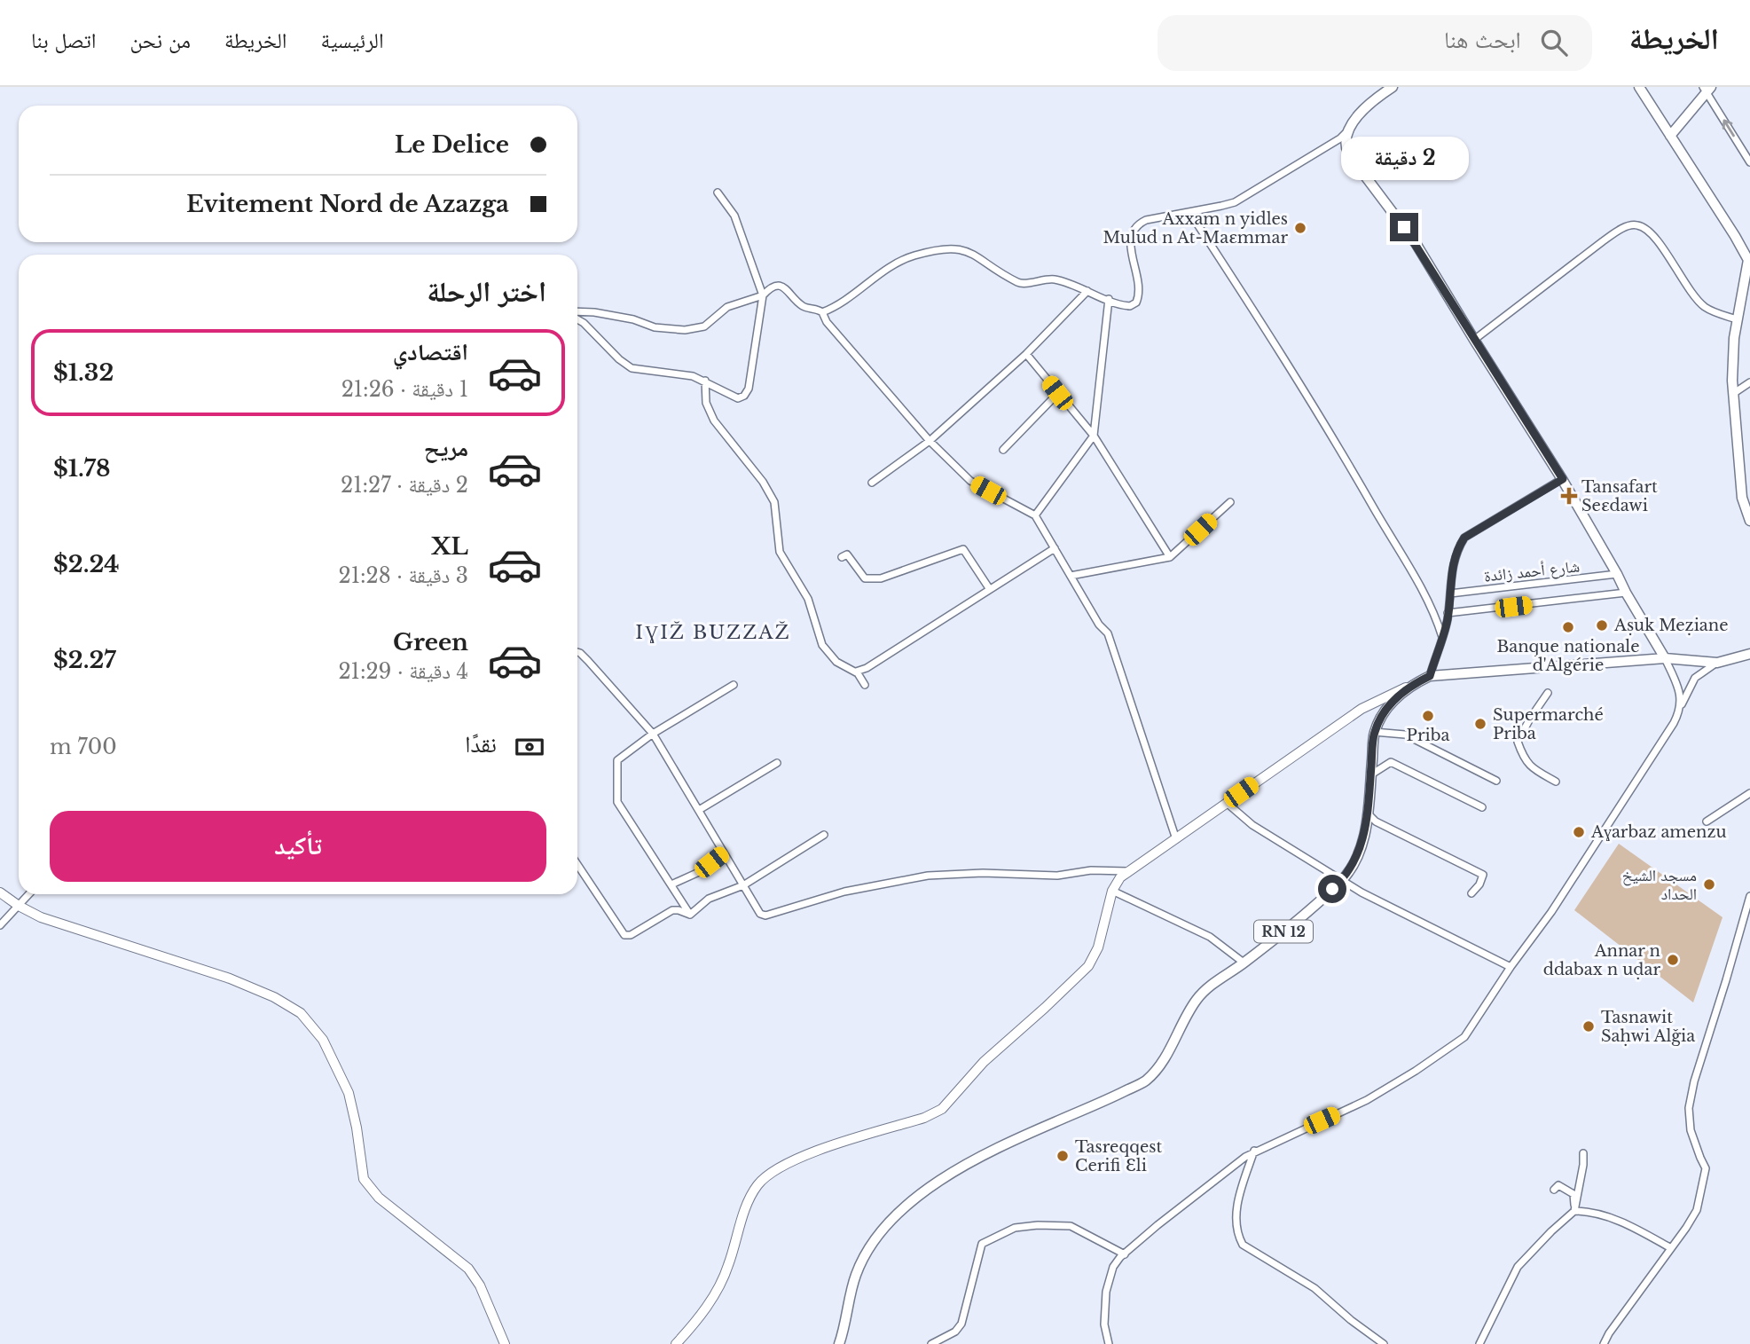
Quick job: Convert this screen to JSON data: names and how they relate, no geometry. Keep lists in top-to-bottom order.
{
  "streets": {
    "main road": ["RN 12"],
    "street": ["شارع أحمد زائدة"]
  },
  "districts": ["IƔIŽ BUZZAŽ"],
  "places": {
    "other": [
      "Axxam n yidles Mulud n At-Maɛmmar",
      "Aṣuk Meẓiane",
      "Banque nationale d'Algérie",
      "Priba",
      "Supermarché Priba",
      "Aɣarbaz amenzu",
      "مسجد الشيخ الحداد",
      "Annar n ddabax n uḍar",
      "Tasnawit Saḥwi Alǧia",
      "Tasreqqest Cerifi Ɛli"
    ],
    "health": ["Tansafart Seɛdawi"]
  },
  "page": {
    "header": "الخريطة",
    "search": "ابحث هنا",
    "nav": [
      "الرئيسية",
      "الخريطة",
      "من نحن",
      "اتصل بنا"
    ],
    "banner": ["Le Delice", "Evitement Nord de Azazga"],
    "bubble": "2 دقيقة",
    "heading": "اختر الرحلة",
    "list": [
      {
        "name": "اقتصادي",
        "note": "1 دقيقة · 21:26",
        "value": "$1.32"
      },
      {
        "name": "مريح",
        "note": "2 دقيقة · 21:27",
        "value": "$1.78"
      },
      {
        "name": "XL",
        "note": "3 دقيقة · 21:28",
        "value": "$2.24"
      },
      {
        "name": "Green",
        "note": "4 دقيقة · 21:29",
        "value": "$2.27"
      }
    ],
    "pay": ["نقدًا", "700 m"],
    "buttons": "تأكيد"
  }
}
